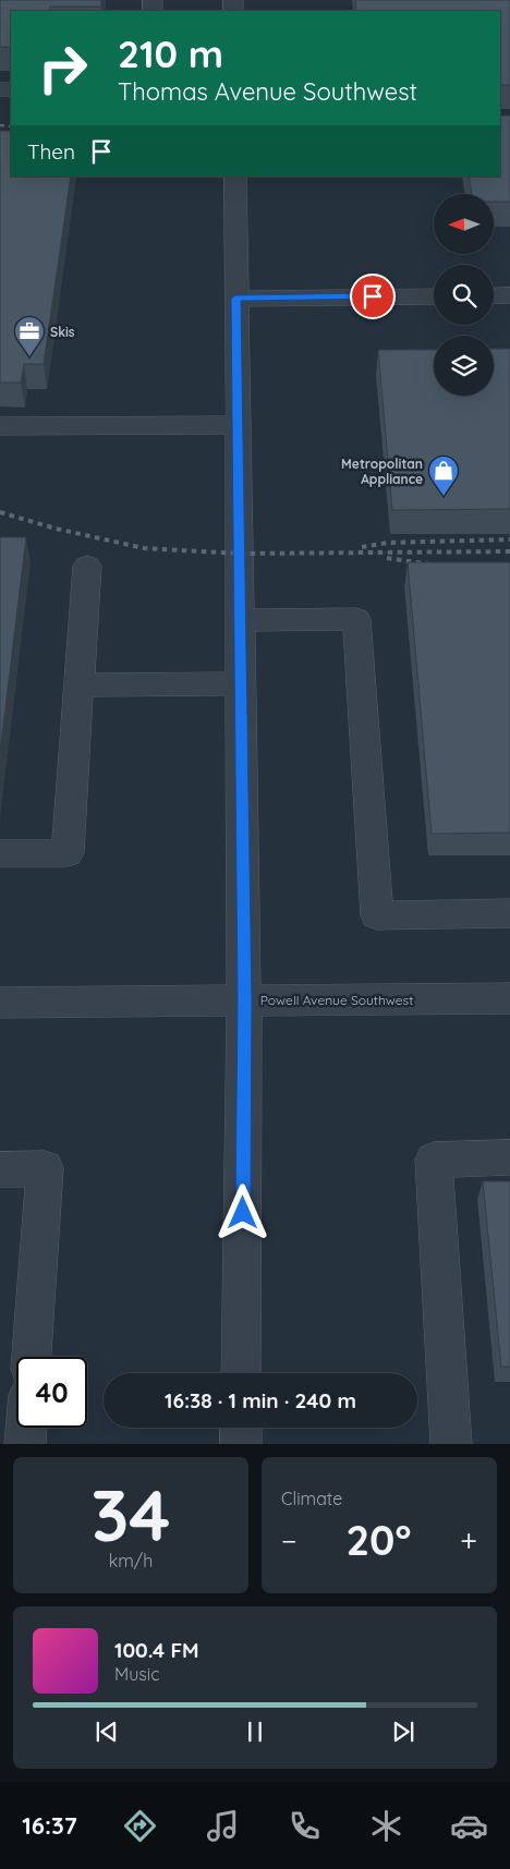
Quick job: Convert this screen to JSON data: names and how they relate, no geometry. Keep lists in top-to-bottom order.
{
  "streets": {
    "street": ["Powell Avenue Southwest"]
  },
  "places": {
    "office": ["Skis"],
    "shop": ["Metropolitan Appliance"]
  },
  "north": "left",
  "page": {
    "turn": ["210 m", "Thomas Avenue Southwest"],
    "then": "Then",
    "limit": "40",
    "trip": "16:38 · 1 min · 240 m",
    "tile": [
      ["34", "km/h"],
      "Climate"
    ],
    "heat": ["−", "20°", "+"],
    "song": ["100.4 FM", "Music"],
    "tabs": "16:37"
  }
}
